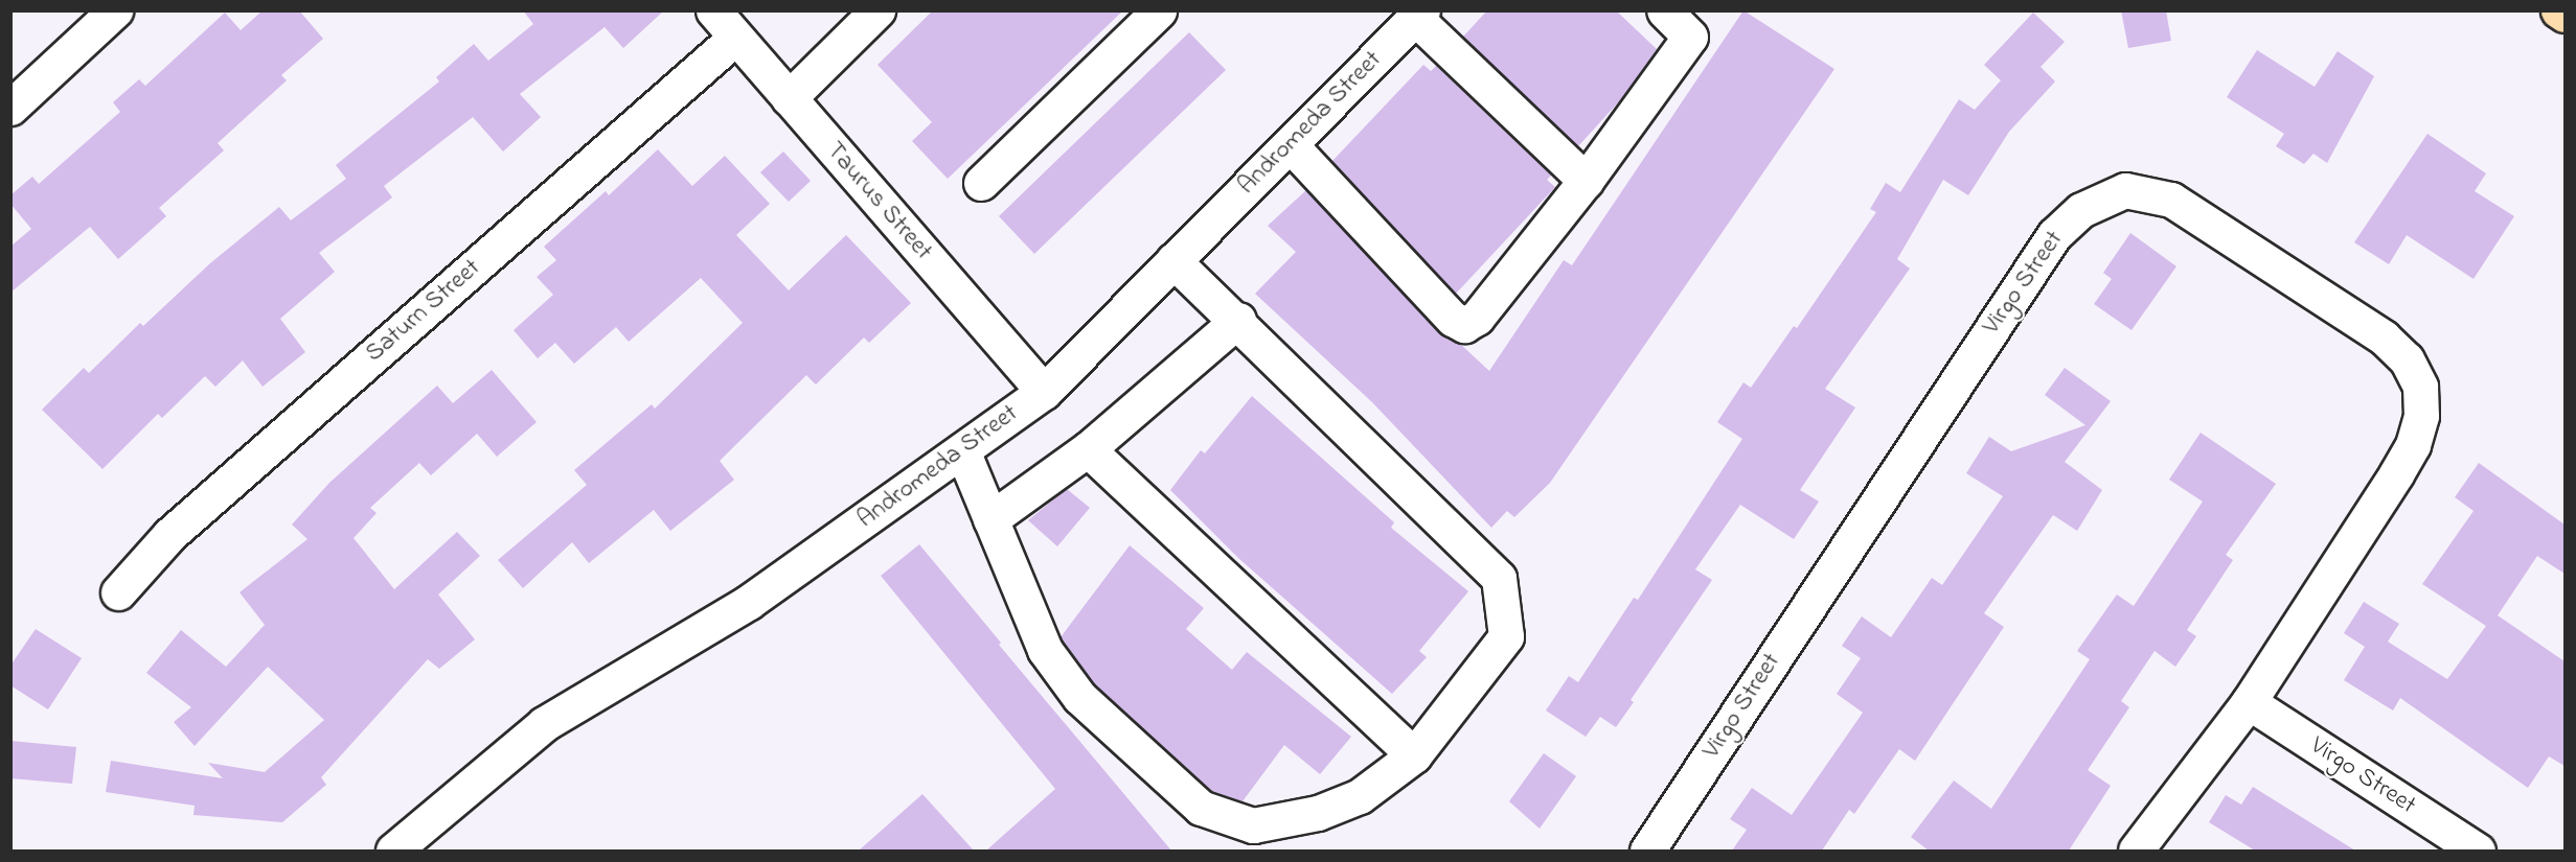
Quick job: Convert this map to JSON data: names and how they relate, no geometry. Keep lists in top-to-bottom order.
{
  "streets": {
    "street": [
      "Andromeda Street",
      "Taurus Street",
      "Virgo Street",
      "Saturn Street"
    ]
  },
  "crossings": [
    ["Andromeda Street", "Taurus Street"],
    ["Taurus Street", "Saturn Street"]
  ]
}
